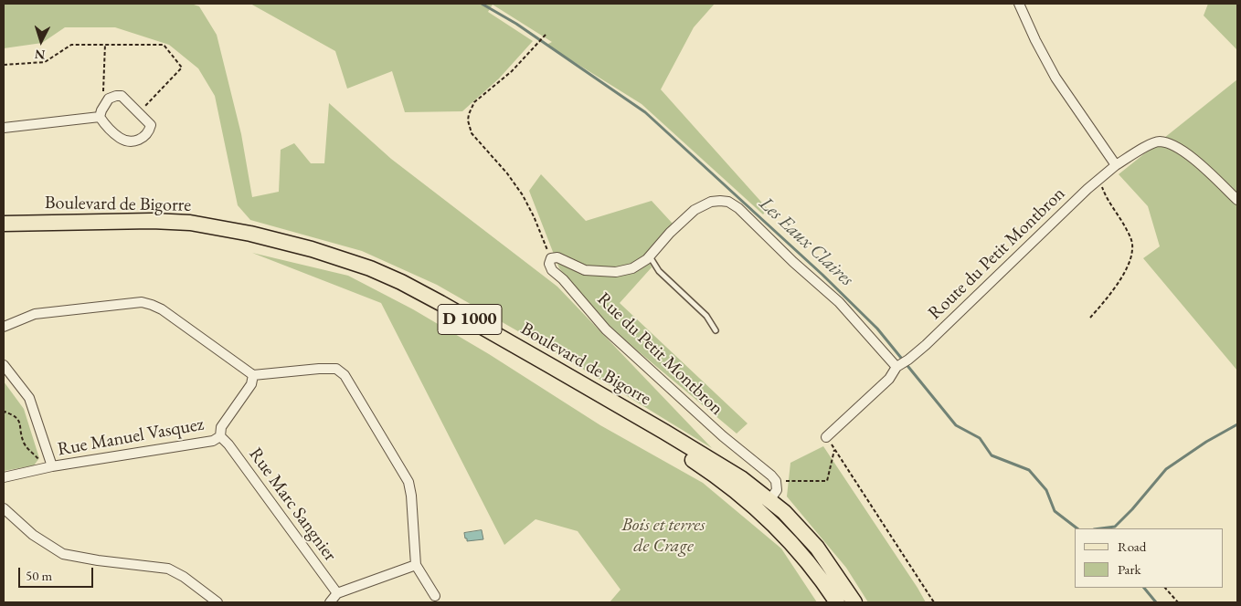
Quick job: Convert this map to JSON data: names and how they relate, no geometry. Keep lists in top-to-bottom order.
{
  "streets": {
    "main road": ["Boulevard de Bigorre", "D 1000"],
    "street": [
      "Route du Petit Montbron",
      "Rue du Petit Montbron",
      "Rue Manuel Vasquez",
      "Rue Marc Sangnier"
    ]
  },
  "crossings": [
    ["Rue Manuel Vasquez", "Rue Marc Sangnier"]
  ],
  "water": ["Les Eaux Claires"],
  "parks": ["Bois et terres de Crage"],
  "legend": ["Road", "Park"],
  "scale_bar": "50 m",
  "north": "bottom"
}
